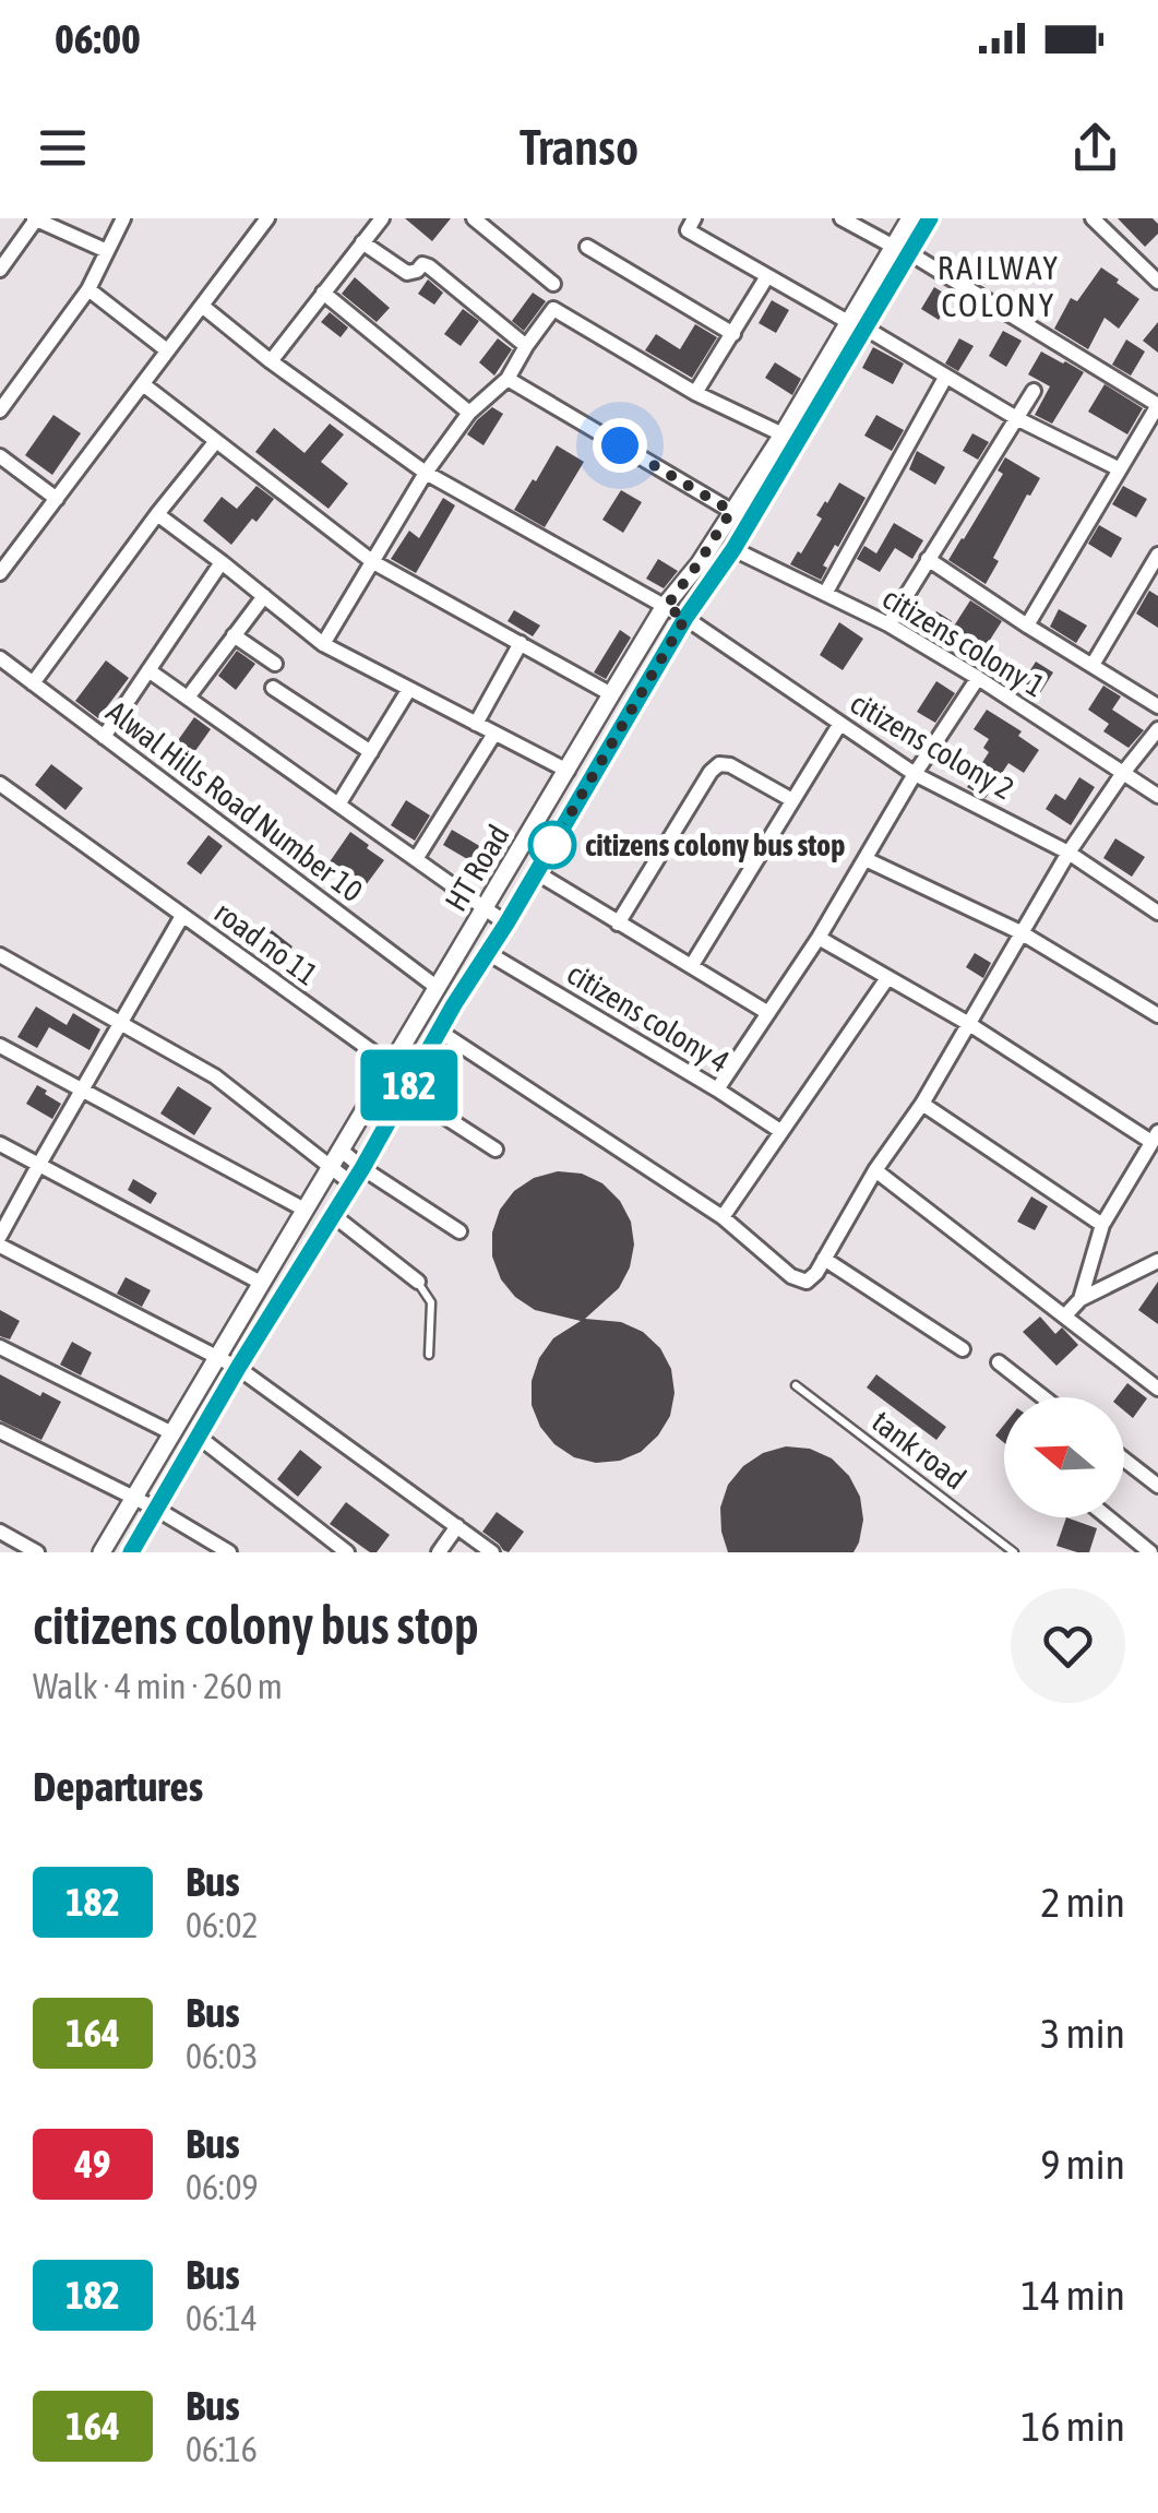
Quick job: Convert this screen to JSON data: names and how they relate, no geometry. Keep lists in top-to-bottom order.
{
  "streets": {
    "street": [
      "citizens colony 1",
      "citizens colony 2",
      "Alwal Hills Road Number 10",
      "HT Road",
      "road no 11",
      "citizens colony 4"
    ],
    "lane": ["tank road"]
  },
  "crossings": [
    ["citizens colony 1", "HT Road"],
    ["citizens colony 2", "HT Road"],
    ["Alwal Hills Road Number 10", "HT Road"],
    ["HT Road", "road no 11"],
    ["HT Road", "citizens colony 4"]
  ],
  "districts": ["RAILWAY COLONY"],
  "places": ["citizens colony bus stop"],
  "lines": ["bus line 182"],
  "north": "left",
  "page": {
    "status": "06:00",
    "header": "Transo",
    "on_map": "182",
    "heading": [
      ["citizens colony bus stop", "Walk · 4 min · 260 m"],
      "Departures"
    ],
    "list": [
      {
        "mark": "182",
        "name": "Bus",
        "note": "06:02",
        "value": "2 min"
      },
      {
        "mark": "164",
        "name": "Bus",
        "note": "06:03",
        "value": "3 min"
      },
      {
        "mark": "49",
        "name": "Bus",
        "note": "06:09",
        "value": "9 min"
      },
      {
        "mark": "182",
        "name": "Bus",
        "note": "06:14",
        "value": "14 min"
      },
      {
        "mark": "164",
        "name": "Bus",
        "note": "06:16",
        "value": "16 min"
      }
    ]
  }
}
